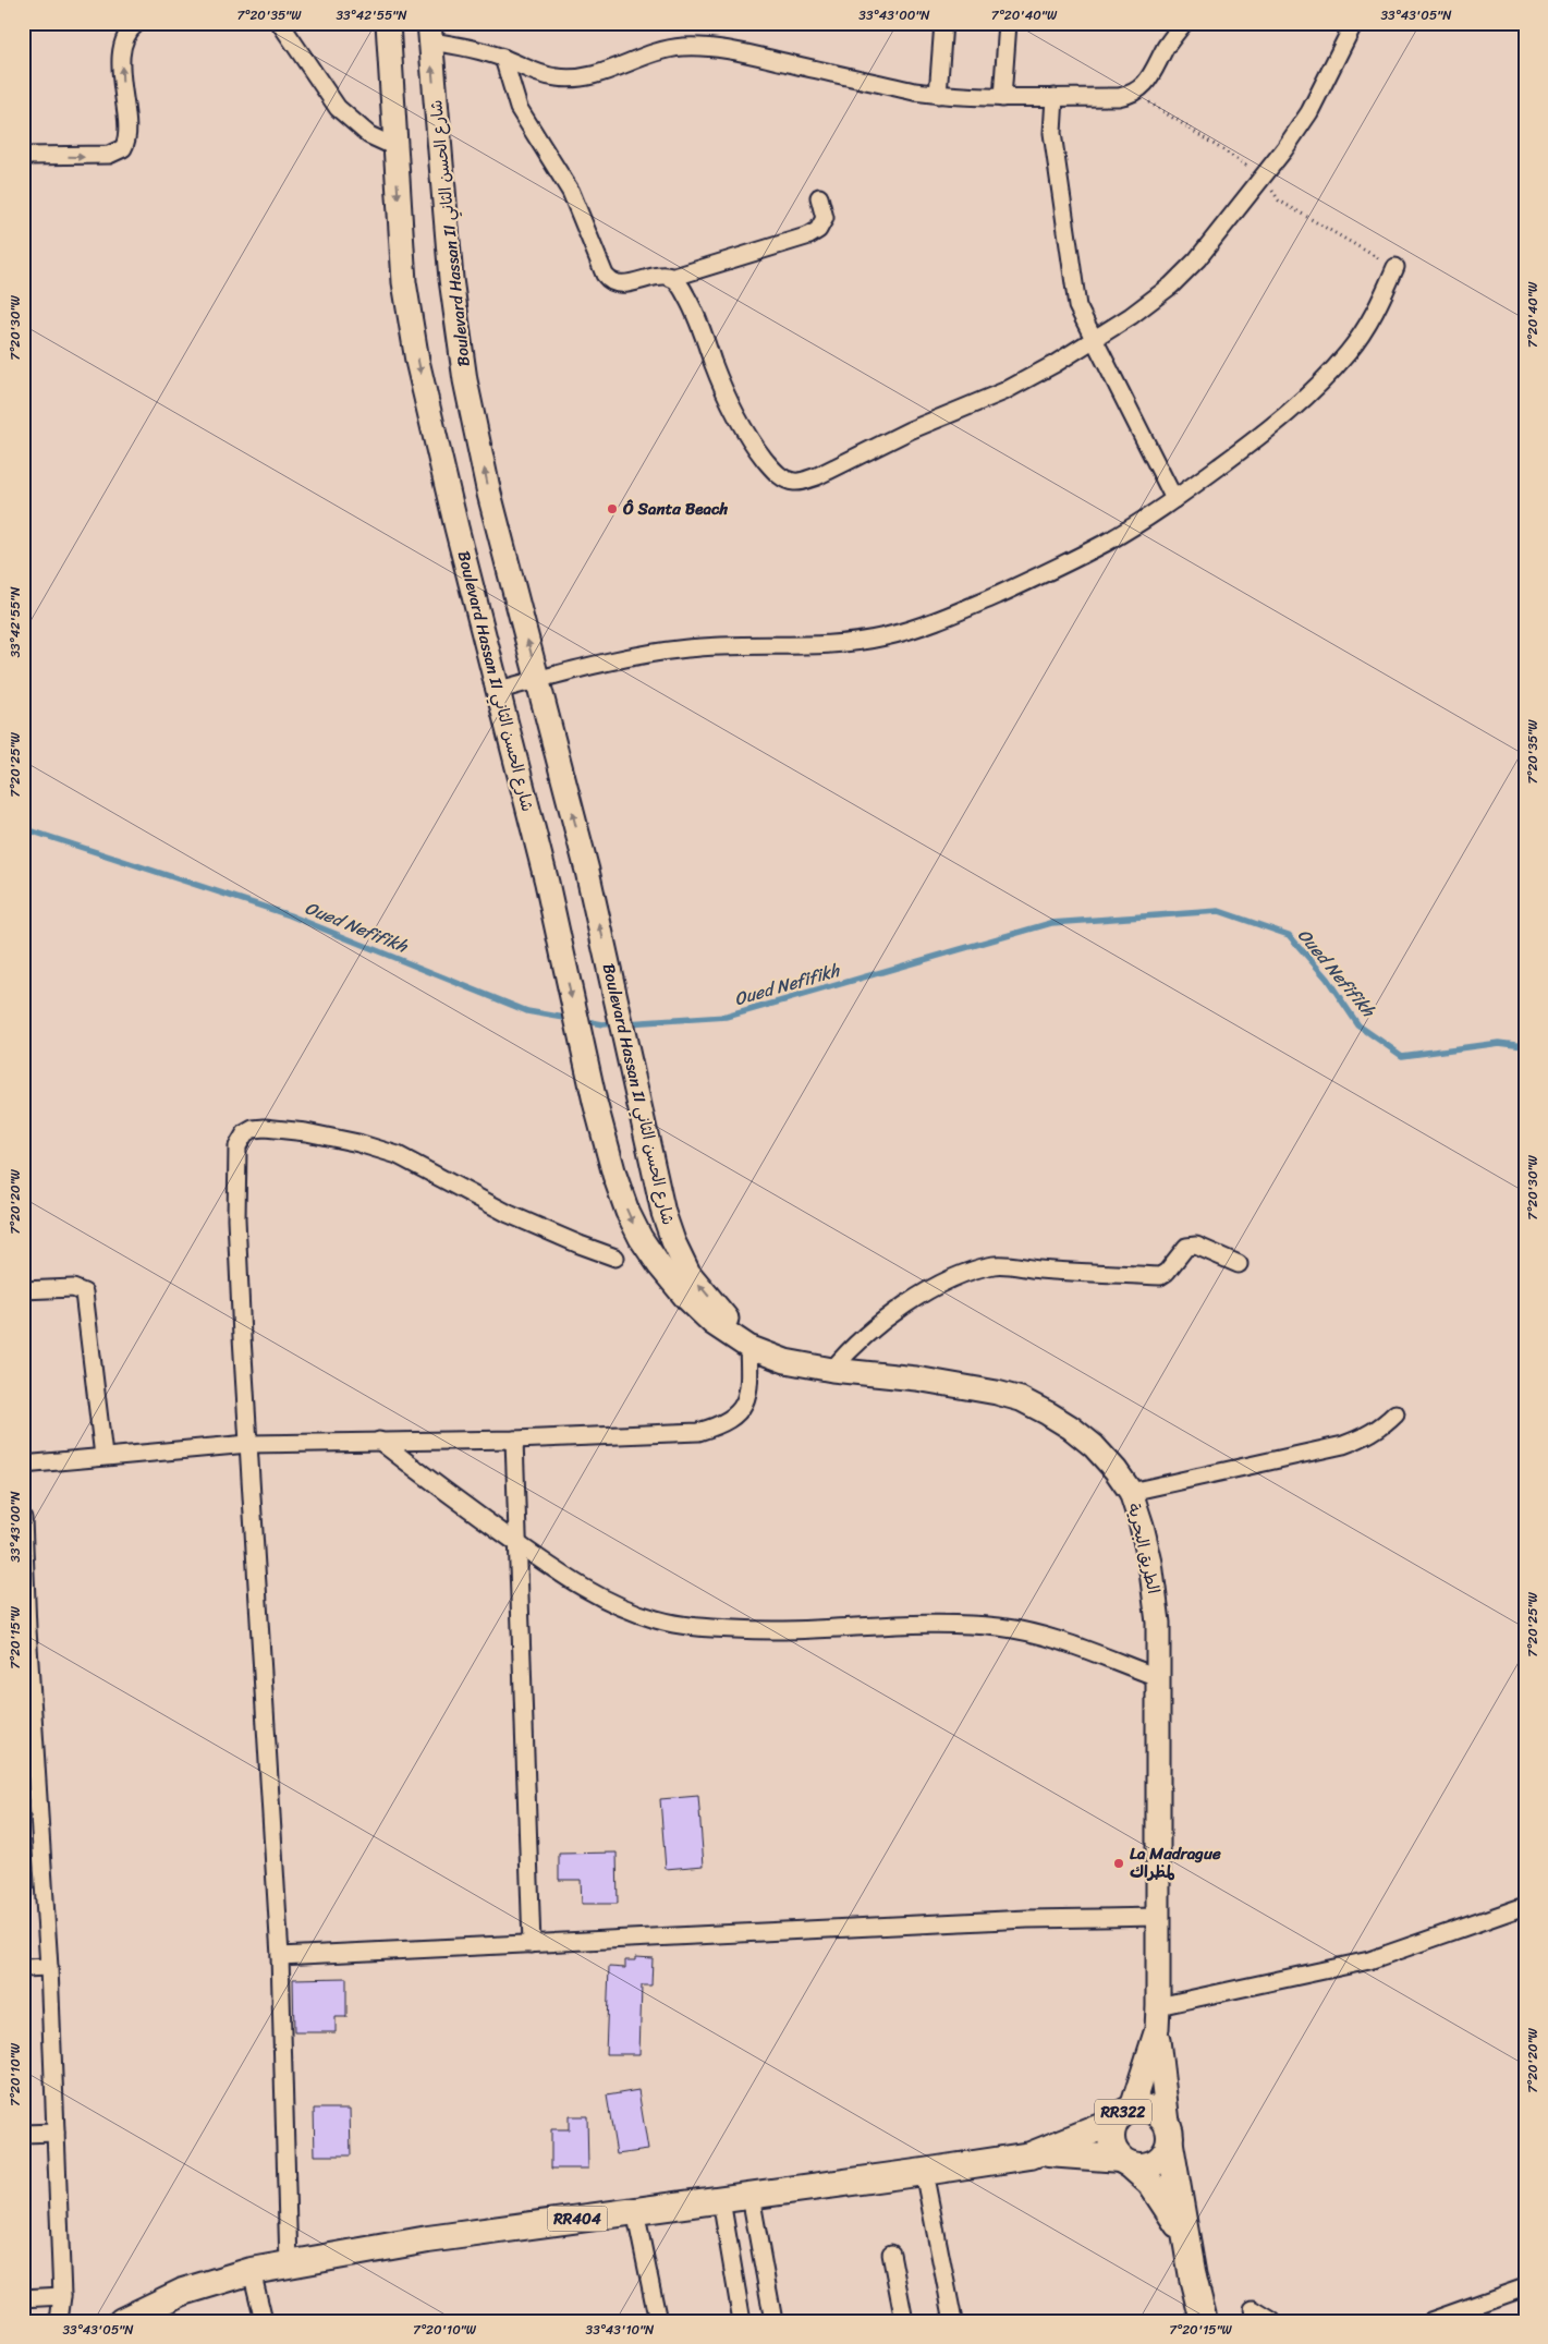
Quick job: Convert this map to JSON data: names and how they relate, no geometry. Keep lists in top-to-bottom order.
{
  "streets": {
    "main road": [
      "Boulevard Hassan II شارع الحسن الثاني",
      "الطريق البحرية",
      "RR322",
      "RR404"
    ]
  },
  "crossings": [
    ["Boulevard Hassan II شارع الحسن الثاني", "الطريق البحرية"],
    ["الطريق البحرية", "RR322"],
    ["RR322", "RR404"]
  ],
  "water": ["Oued Nefifikh"],
  "places": ["Ô Santa Beach", "La Madrague لمظراك"],
  "coordinates": [
    "7°20'35\"W",
    "33°42'55\"N",
    "33°43'00\"N",
    "7°20'40\"W",
    "33°43'05\"N",
    "7°20'30\"W",
    "7°20'25\"W",
    "7°20'20\"W",
    "7°20'15\"W",
    "7°20'10\"W",
    "33°43'10\"N"
  ]
}
